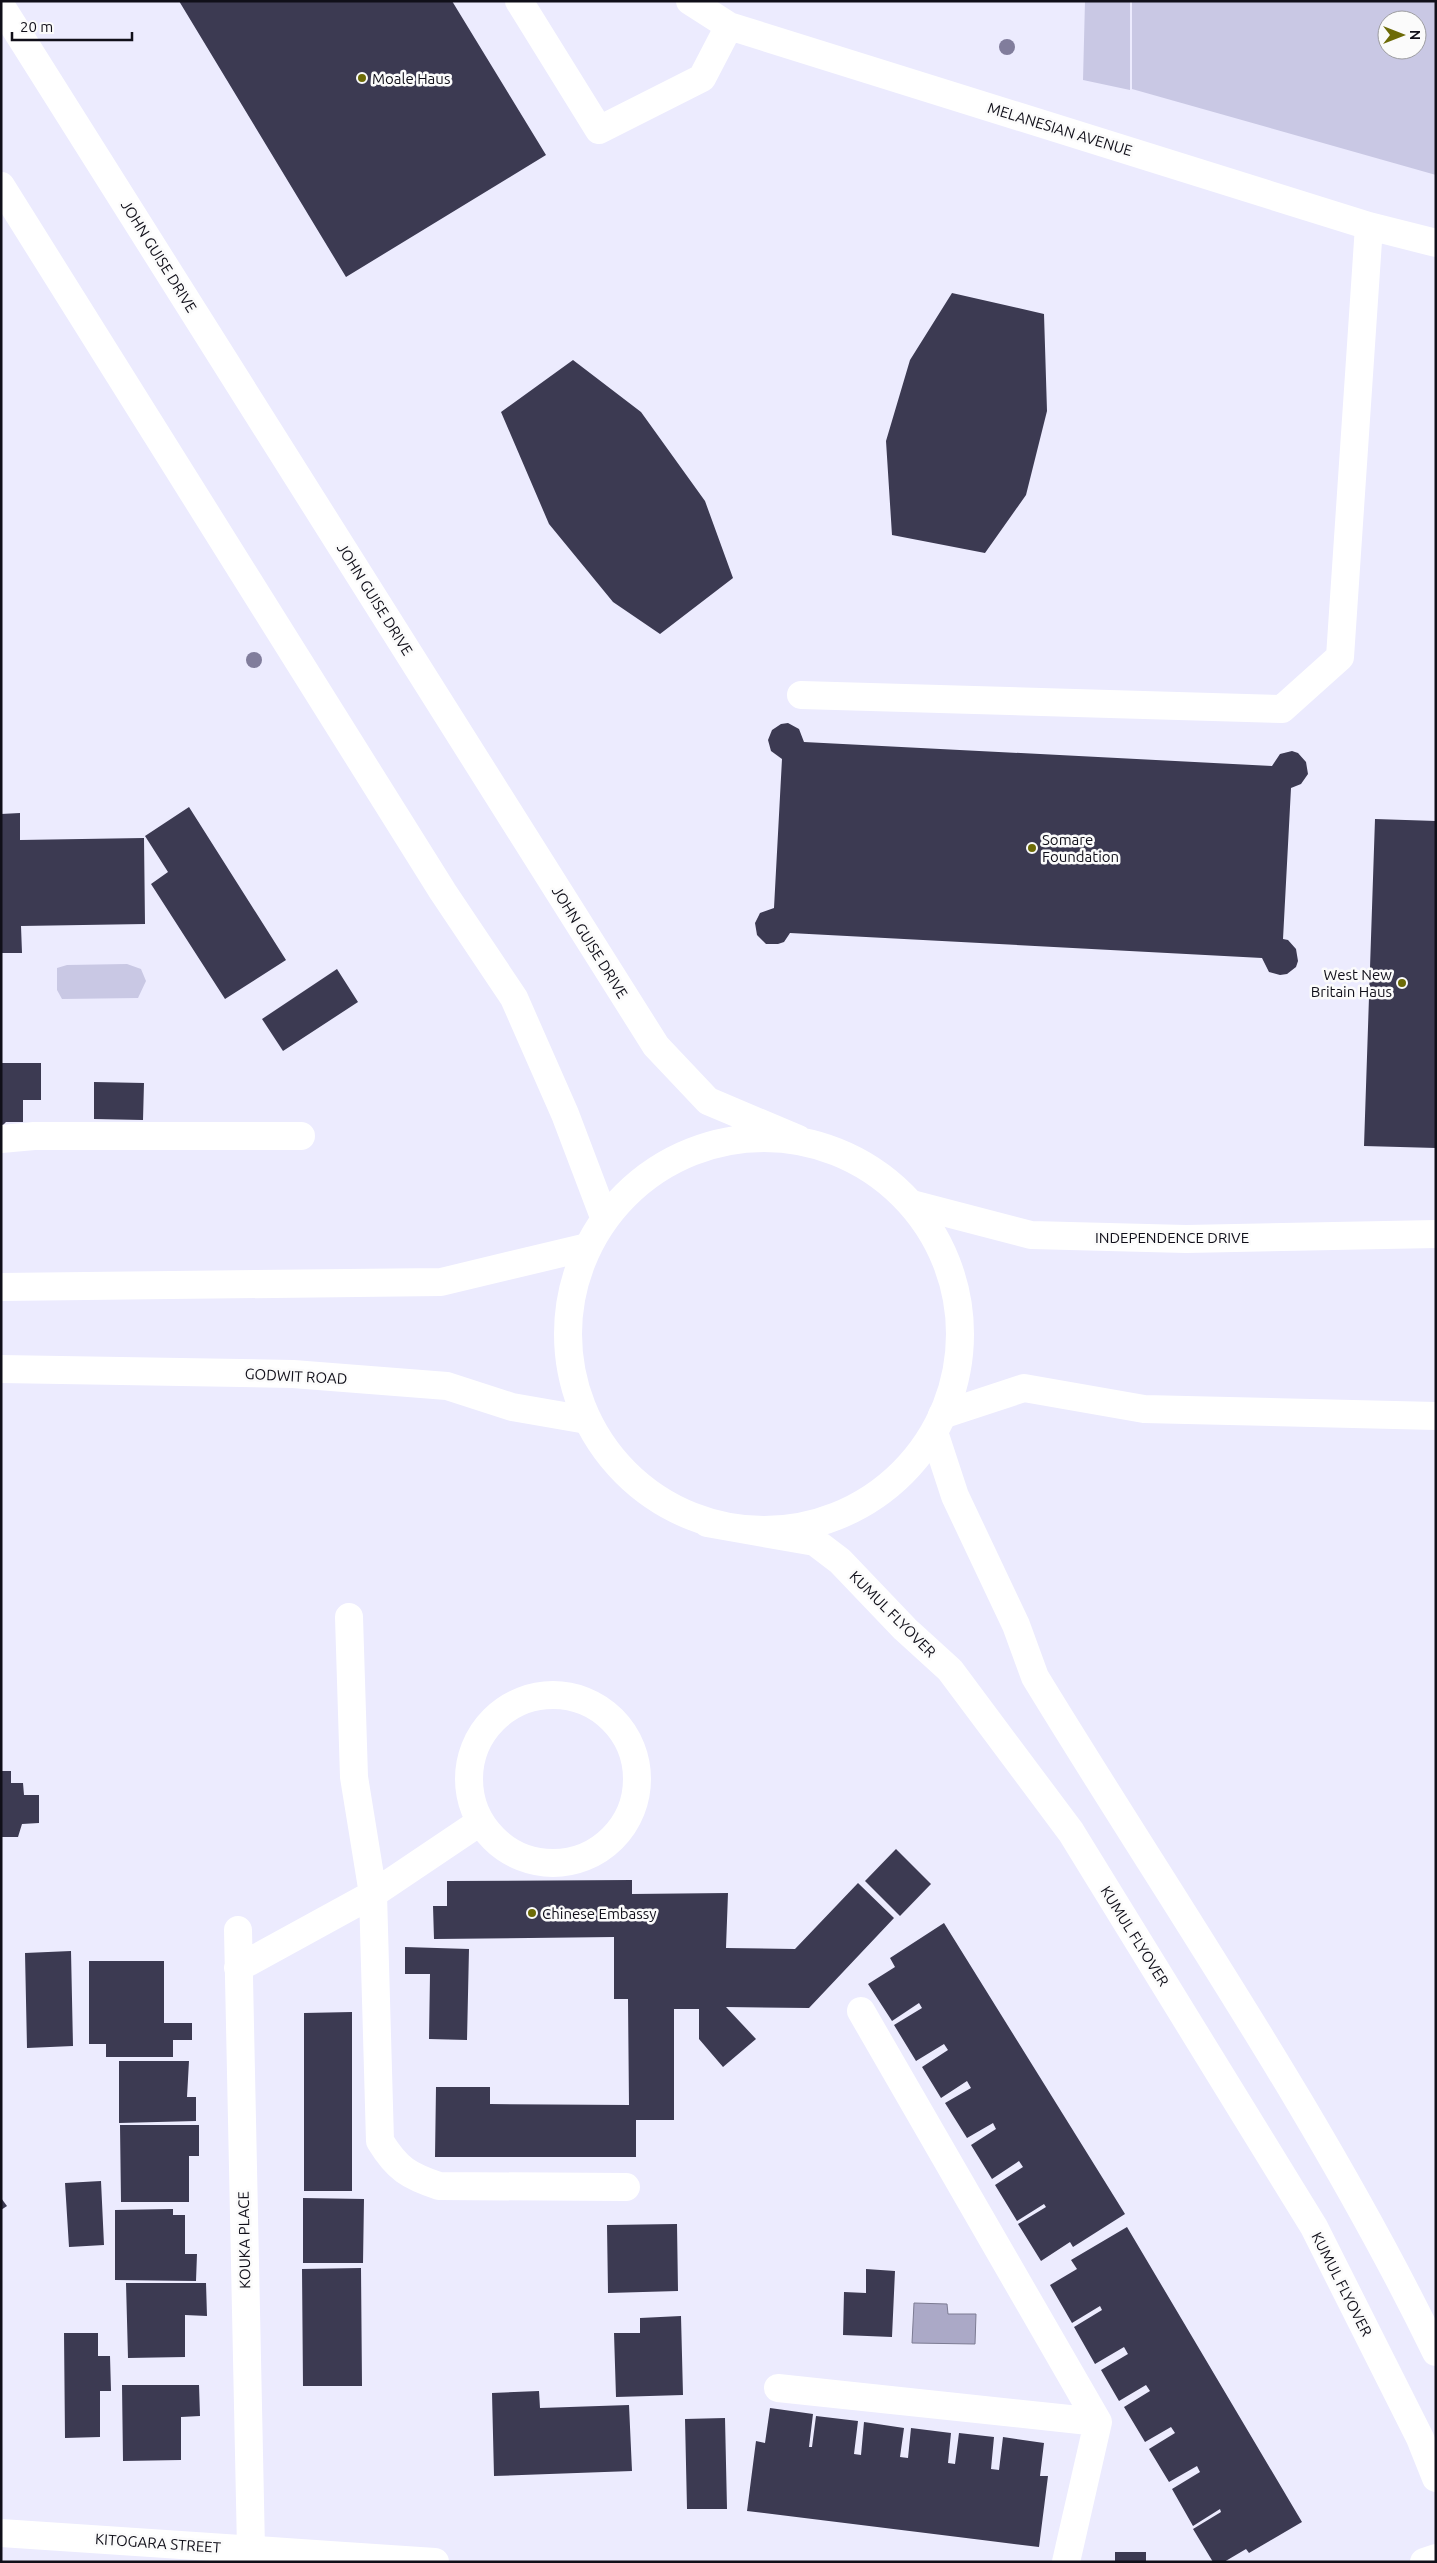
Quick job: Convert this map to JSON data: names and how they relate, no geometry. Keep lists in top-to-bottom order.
{
  "streets": {
    "main road": [
      "MELANESIAN AVENUE",
      "JOHN GUISE DRIVE",
      "INDEPENDENCE DRIVE",
      "GODWIT ROAD",
      "KUMUL FLYOVER",
      "KOUKA PLACE",
      "KITOGARA STREET"
    ]
  },
  "crossings": [
    ["KOUKA PLACE", "KITOGARA STREET"]
  ],
  "places": [
    "Moale Haus",
    "Somare Foundation",
    "West New Britain Haus",
    "Chinese Embassy"
  ],
  "scale_bar": "20 m",
  "north": "right"
}
